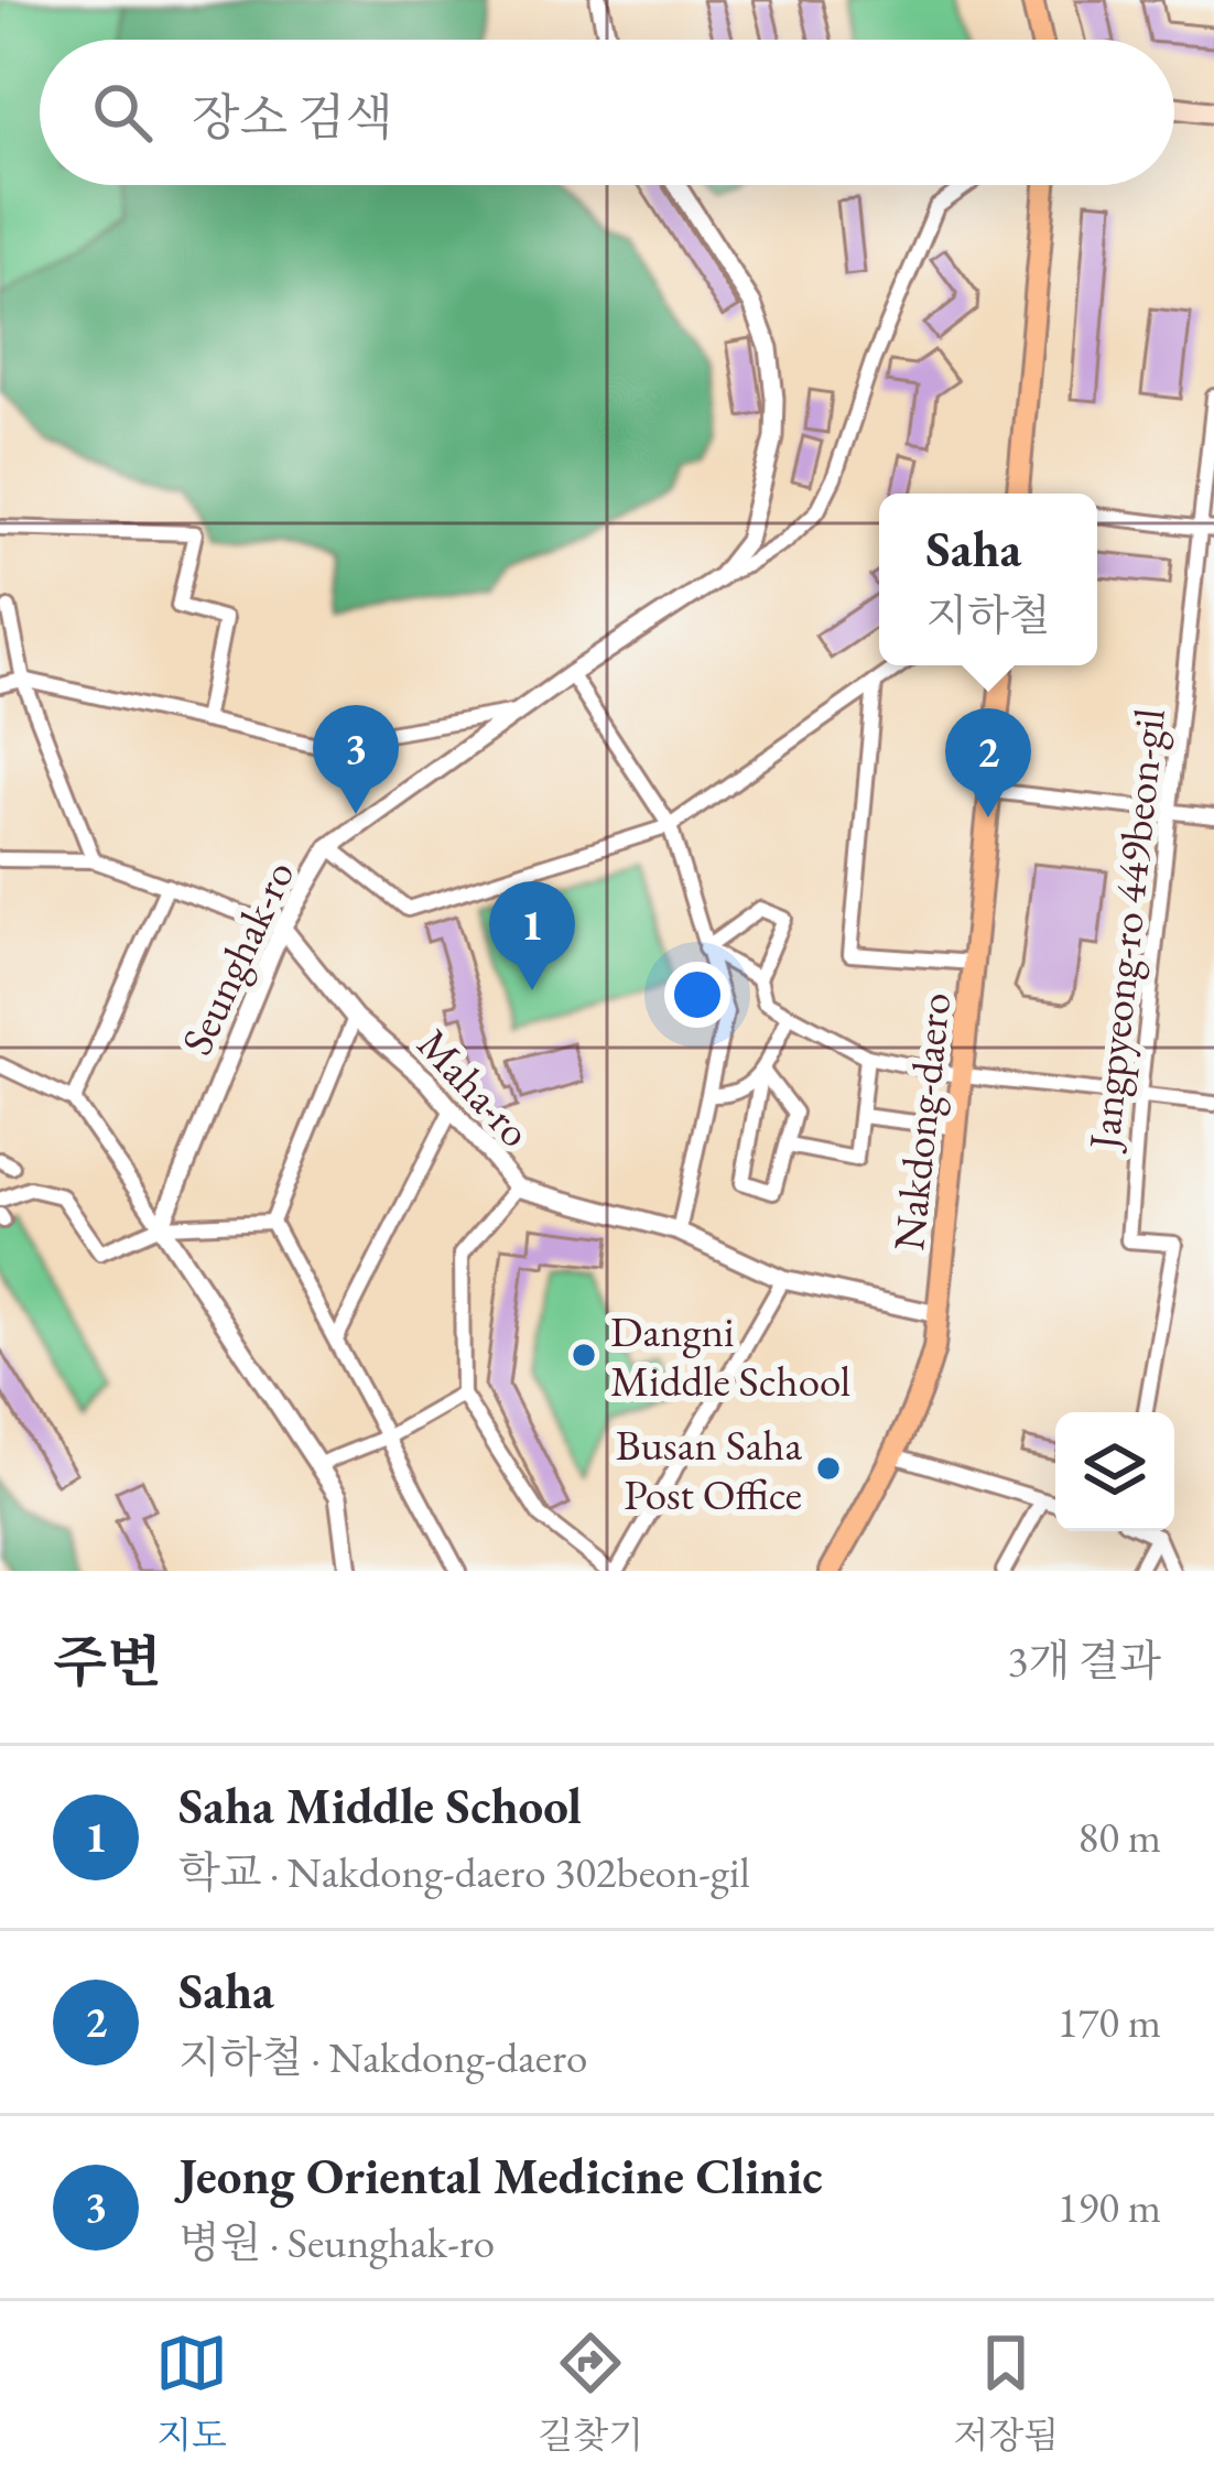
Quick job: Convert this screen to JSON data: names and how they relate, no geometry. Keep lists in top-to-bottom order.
{
  "streets": {
    "main road": ["Nakdong-daero"],
    "street": ["Jangpyeong-ro 449beon-gil", "Seunghak-ro", "Maha-ro"]
  },
  "crossings": [
    ["Seunghak-ro", "Maha-ro"],
    ["Maha-ro", "Nakdong-daero"]
  ],
  "places": ["Dangni Middle School", "Busan Saha Post Office"],
  "page": {
    "search": "장소 검색",
    "popup": ["Saha", "지하철"],
    "pins": ["3", "2", "1"],
    "heading": ["주변", "3개 결과"],
    "list": [
      {
        "mark": "1",
        "name": "Saha Middle School",
        "note": "학교 · Nakdong-daero 302beon-gil",
        "value": "80 m"
      },
      {
        "mark": "2",
        "name": "Saha",
        "note": "지하철 · Nakdong-daero",
        "value": "170 m"
      },
      {
        "mark": "3",
        "name": "Jeong Oriental Medicine Clinic",
        "note": "병원 · Seunghak-ro",
        "value": "190 m"
      }
    ],
    "nav": ["지도", "길찾기", "저장됨"]
  }
}
